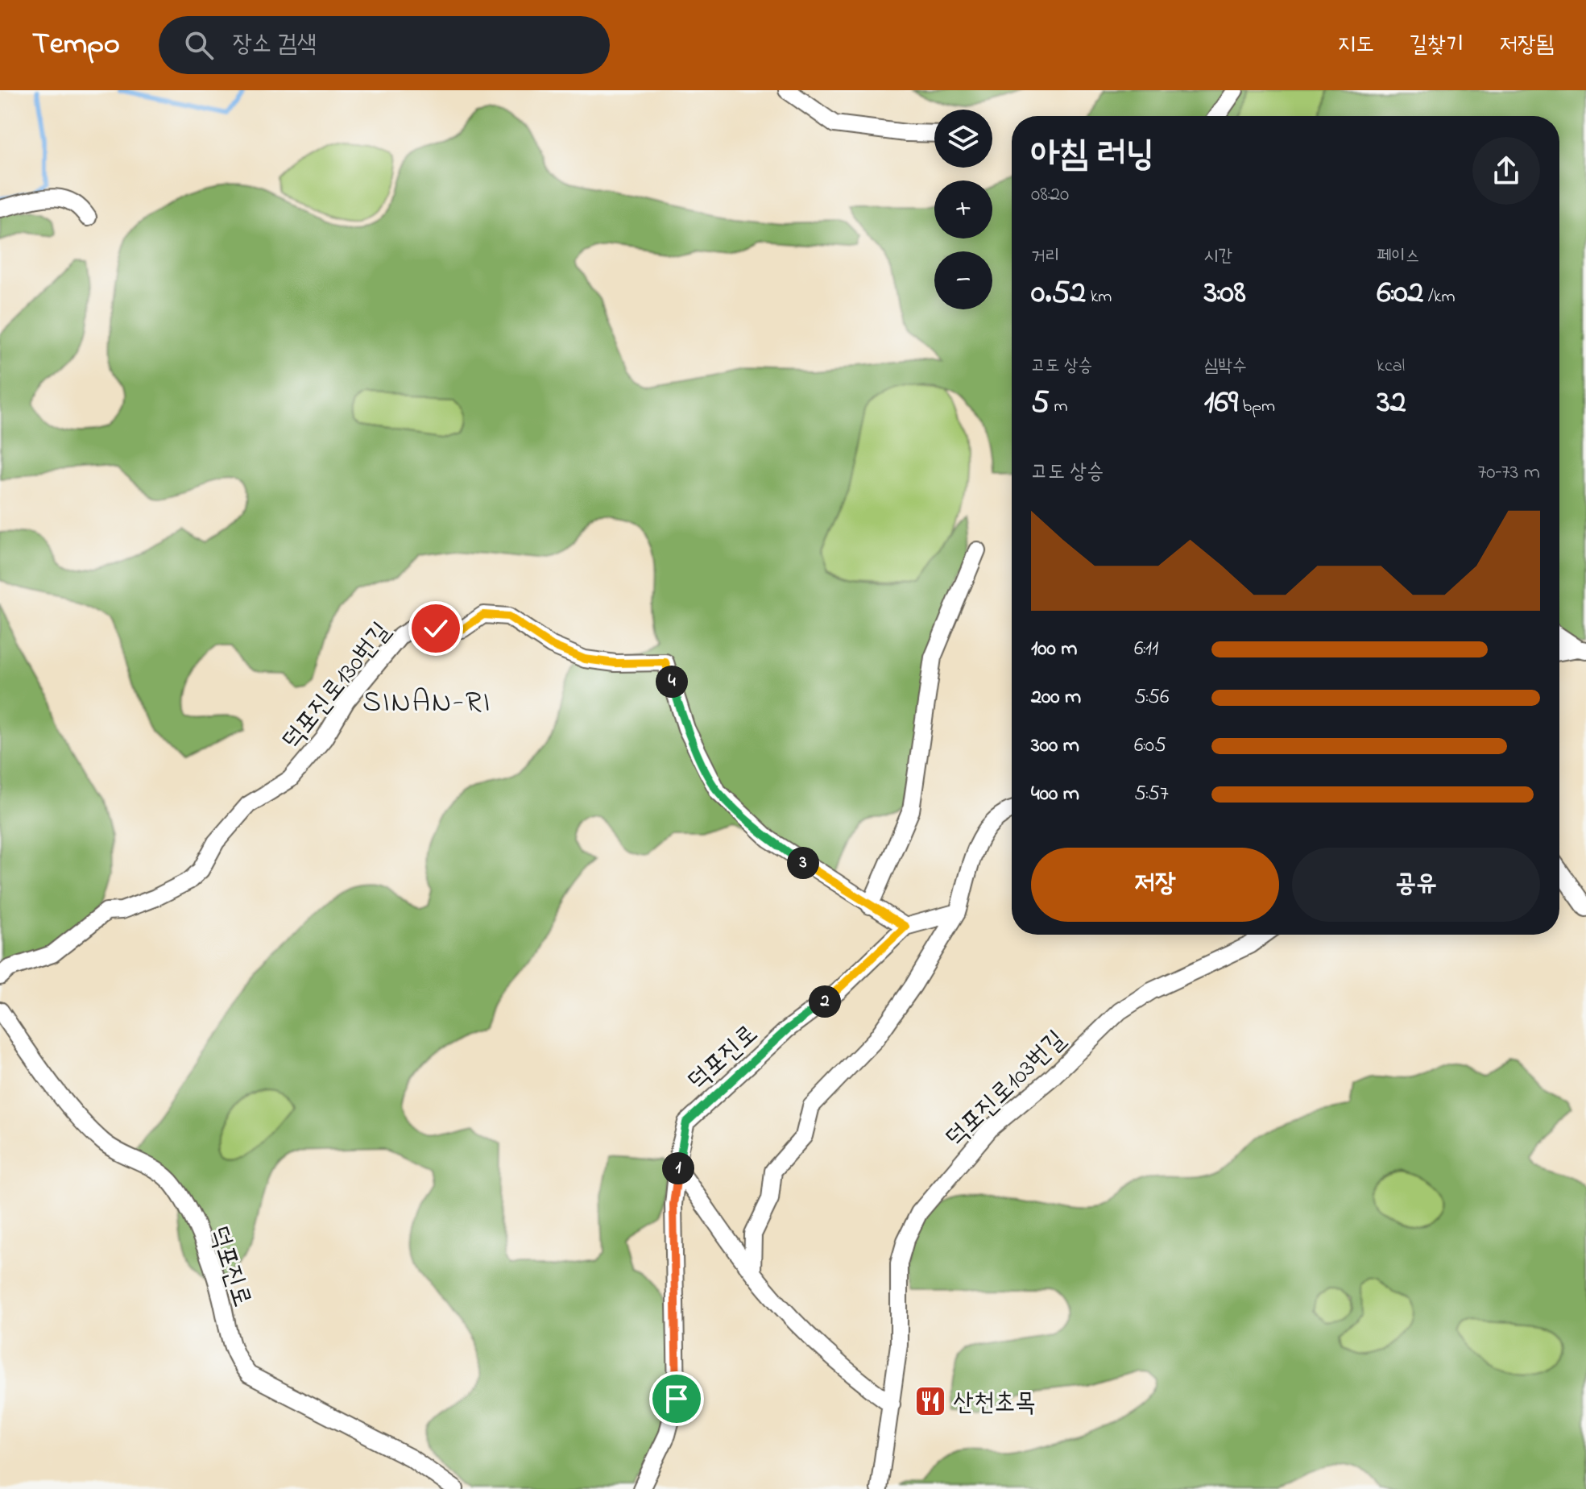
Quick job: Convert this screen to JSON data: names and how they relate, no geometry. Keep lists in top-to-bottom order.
{
  "streets": {
    "street": ["덕포진로130번길", "덕포진로", "덕포진로103번길"]
  },
  "crossings": [
    ["덕포진로130번길", "덕포진로"]
  ],
  "districts": ["SINAN-RI"],
  "places": {
    "restaurant": ["산천초목"]
  },
  "page": {
    "header": "Tempo",
    "search": "장소 검색",
    "nav": ["지도", "길찾기", "저장됨"],
    "map_buttons": ["+", "−"],
    "heading": ["아침 러닝", "08:20"],
    "stats": [
      ["거리", "0.52 km"],
      ["시간", "3:08"],
      ["페이스", "6:02 /km"],
      ["고도 상승", "5 m"],
      ["심박수", "169 bpm"],
      ["kcal", "32"]
    ],
    "chart": ["고도 상승", "70–73 m"],
    "list": [
      {
        "name": "100 m",
        "note": "6:11"
      },
      {
        "name": "200 m",
        "note": "5:56"
      },
      {
        "name": "300 m",
        "note": "6:05"
      },
      {
        "name": "400 m",
        "note": "5:57"
      }
    ],
    "pins": [
      "4",
      "3",
      "2",
      "1"
    ],
    "buttons": ["저장", "공유"]
  }
}
